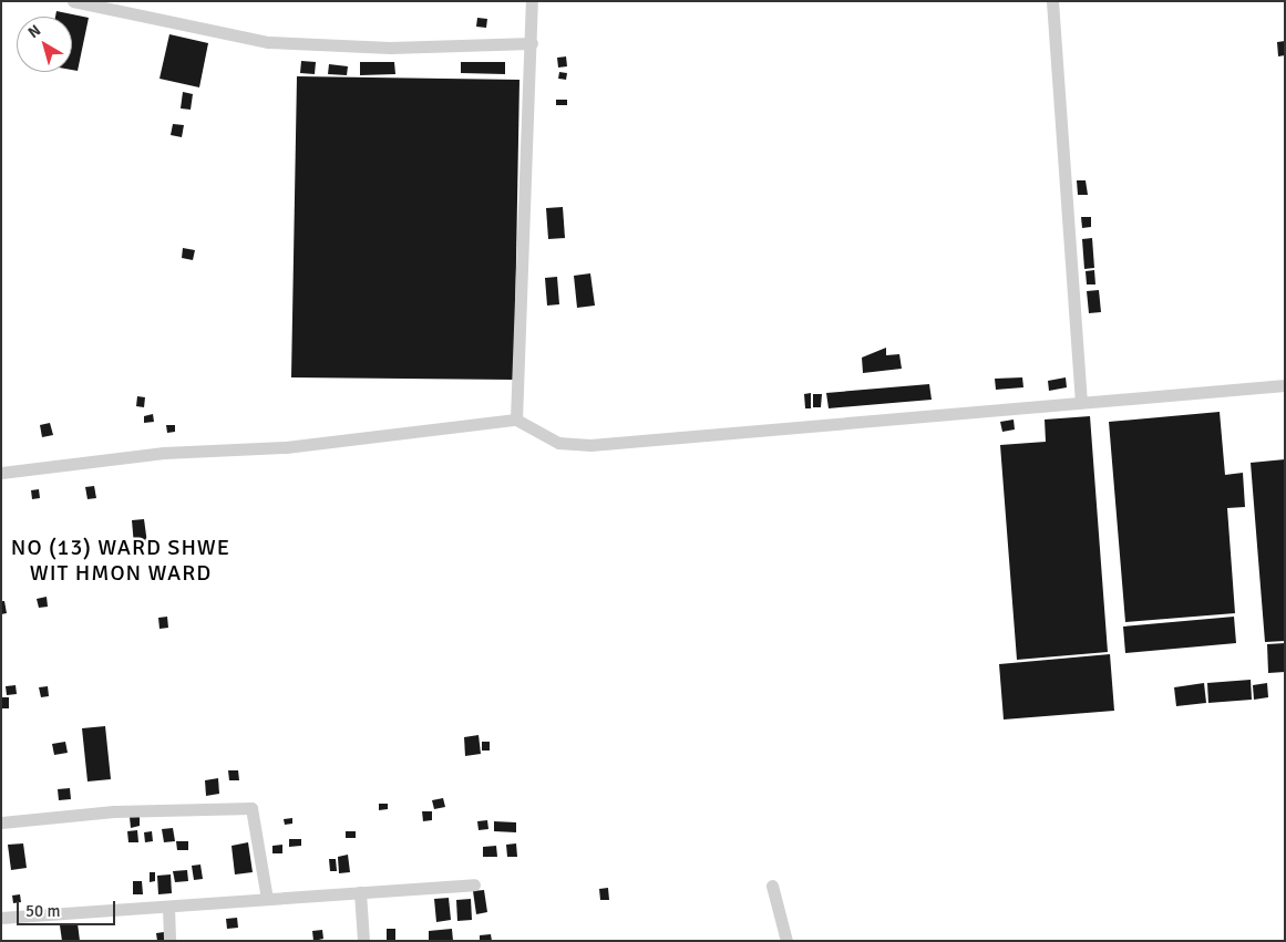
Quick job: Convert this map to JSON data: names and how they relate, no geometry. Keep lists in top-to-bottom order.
{
  "districts": ["NO (13) WARD SHWE WIT HMON WARD"],
  "scale_bar": "50 m",
  "north": "top left"
}
